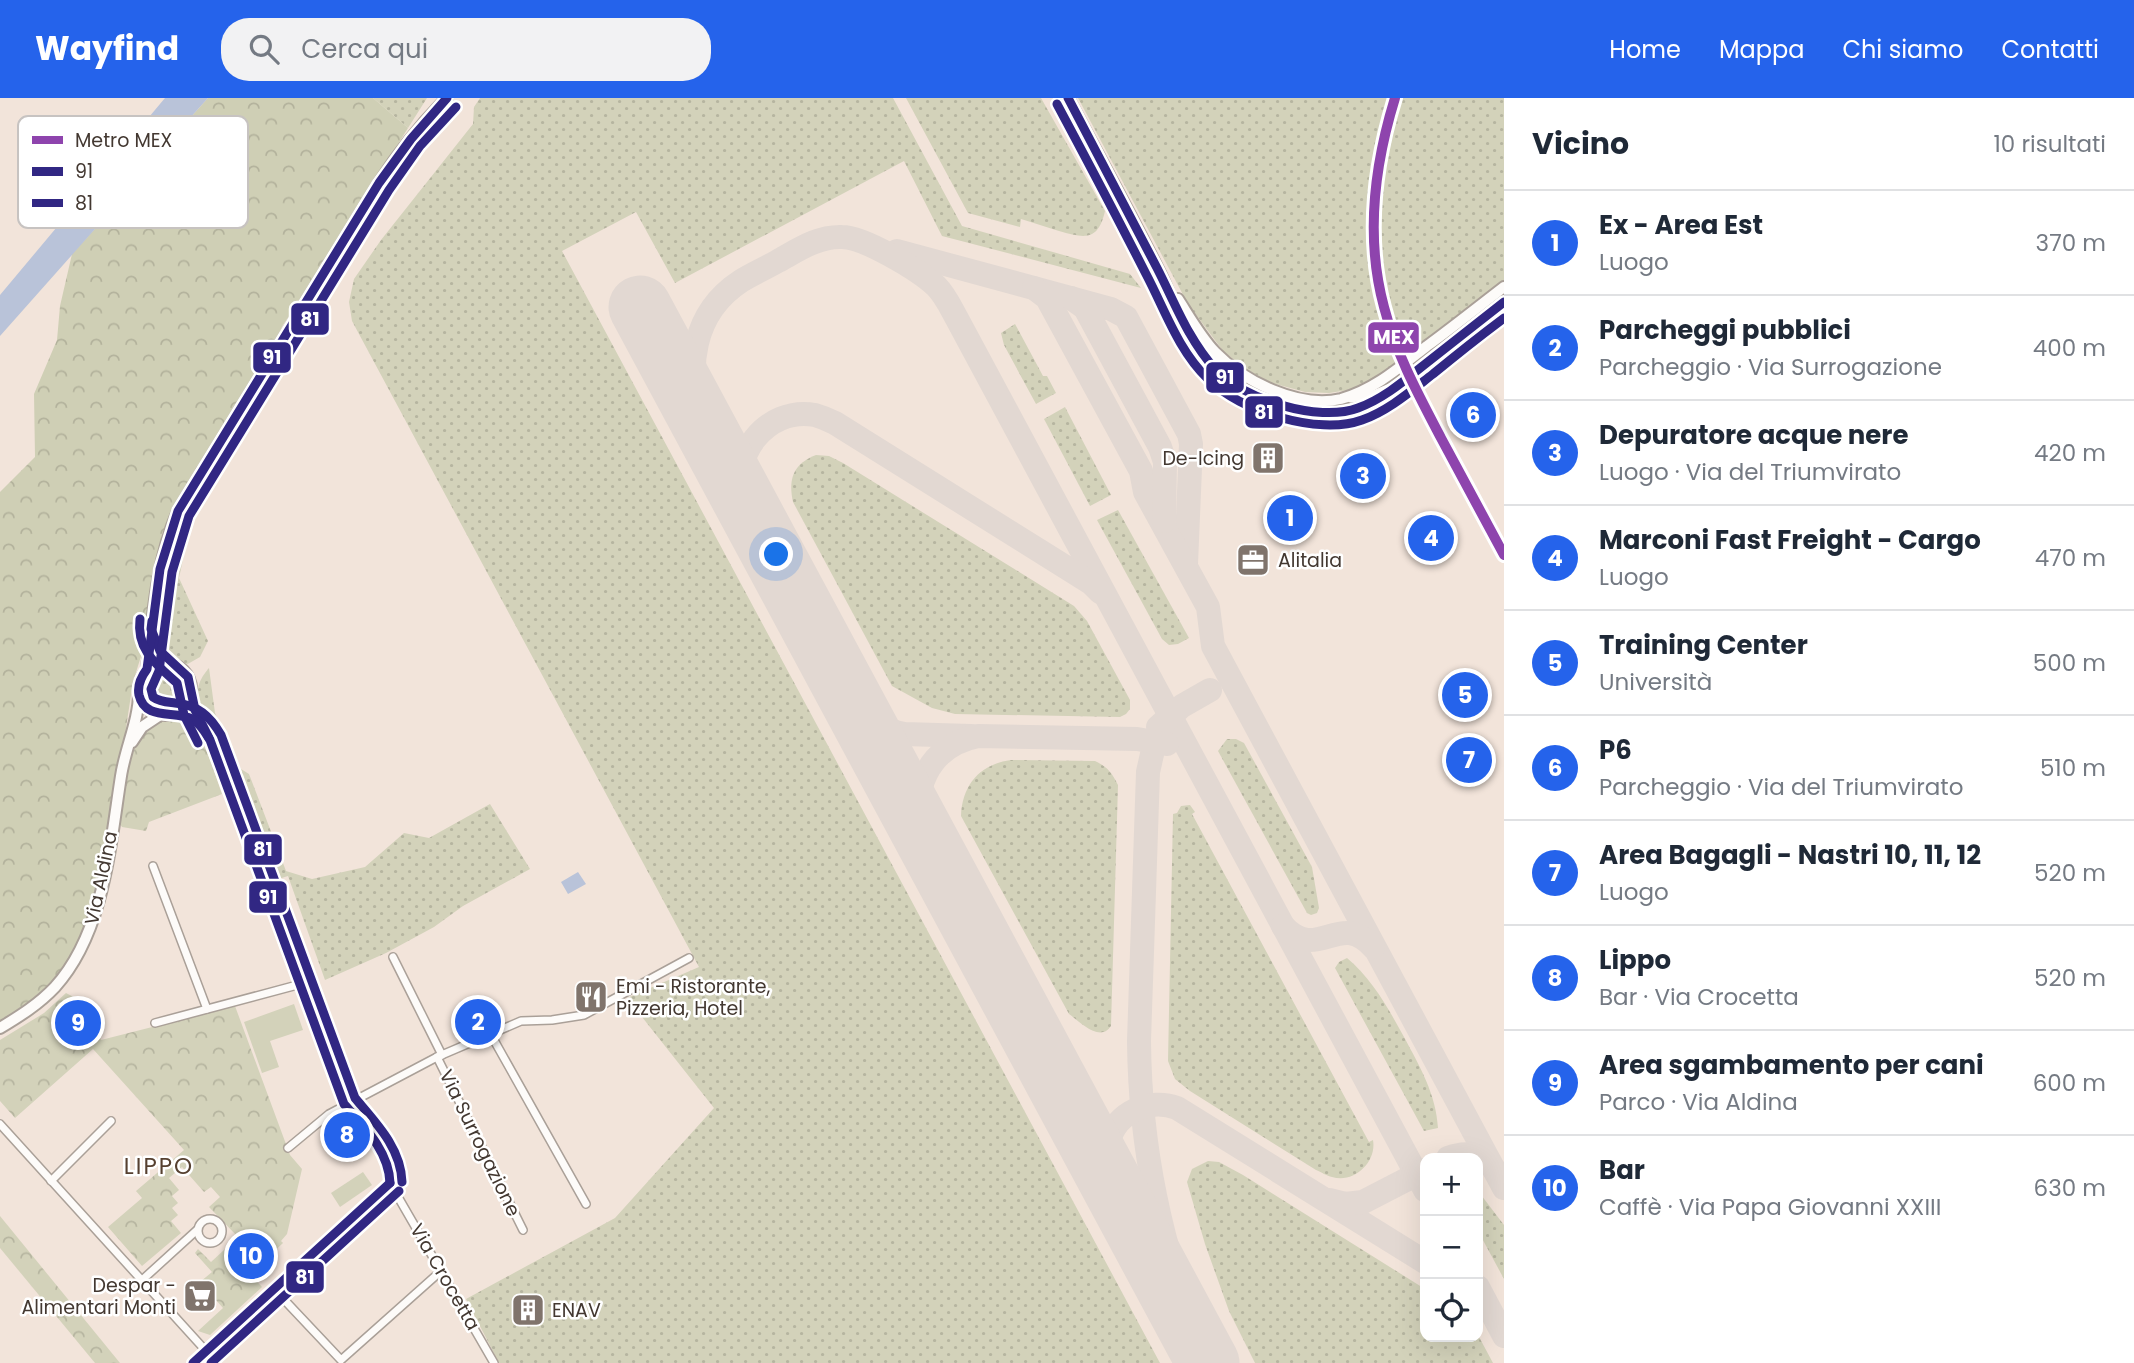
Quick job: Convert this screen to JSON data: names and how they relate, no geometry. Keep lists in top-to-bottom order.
{
  "streets": {
    "street": ["Via Aldina", "Via Surrogazione", "Via Crocetta"]
  },
  "crossings": [
    ["Via Aldina", "Via Crocetta"],
    ["Via Surrogazione", "Via Crocetta"]
  ],
  "districts": ["LIPPO"],
  "places": {
    "building": ["De-Icing", "ENAV"],
    "office": ["Alitalia"],
    "restaurant": ["Emi - Ristorante, Pizzeria, Hotel"],
    "supermarket": ["Despar - Alimentari Monti"]
  },
  "lines": ["metro line MEX", "transit line 91", "transit line 81"],
  "legend": ["Metro MEX", "91", "81"],
  "page": {
    "header": "Wayfind",
    "search": "Cerca qui",
    "nav": [
      "Home",
      "Mappa",
      "Chi siamo",
      "Contatti"
    ],
    "heading": ["Vicino", "10 risultati"],
    "list": [
      {
        "mark": "1",
        "name": "Ex - Area Est",
        "note": "Luogo",
        "value": "370 m"
      },
      {
        "mark": "2",
        "name": "Parcheggi pubblici",
        "note": "Parcheggio · Via Surrogazione",
        "value": "400 m"
      },
      {
        "mark": "3",
        "name": "Depuratore acque nere",
        "note": "Luogo · Via del Triumvirato",
        "value": "420 m"
      },
      {
        "mark": "4",
        "name": "Marconi Fast Freight - Cargo",
        "note": "Luogo",
        "value": "470 m"
      },
      {
        "mark": "5",
        "name": "Training Center",
        "note": "Università",
        "value": "500 m"
      },
      {
        "mark": "6",
        "name": "P6",
        "note": "Parcheggio · Via del Triumvirato",
        "value": "510 m"
      },
      {
        "mark": "7",
        "name": "Area Bagagli - Nastri 10, 11, 12",
        "note": "Luogo",
        "value": "520 m"
      },
      {
        "mark": "8",
        "name": "Lippo",
        "note": "Bar · Via Crocetta",
        "value": "520 m"
      },
      {
        "mark": "9",
        "name": "Area sgambamento per cani",
        "note": "Parco · Via Aldina",
        "value": "600 m"
      },
      {
        "mark": "10",
        "name": "Bar",
        "note": "Caffè · Via Papa Giovanni XXIII",
        "value": "630 m"
      }
    ],
    "pins": [
      "6",
      "3",
      "1",
      "4",
      "5",
      "7",
      "2",
      "9",
      "8",
      "10"
    ],
    "map_buttons": ["+", "−"]
  }
}
